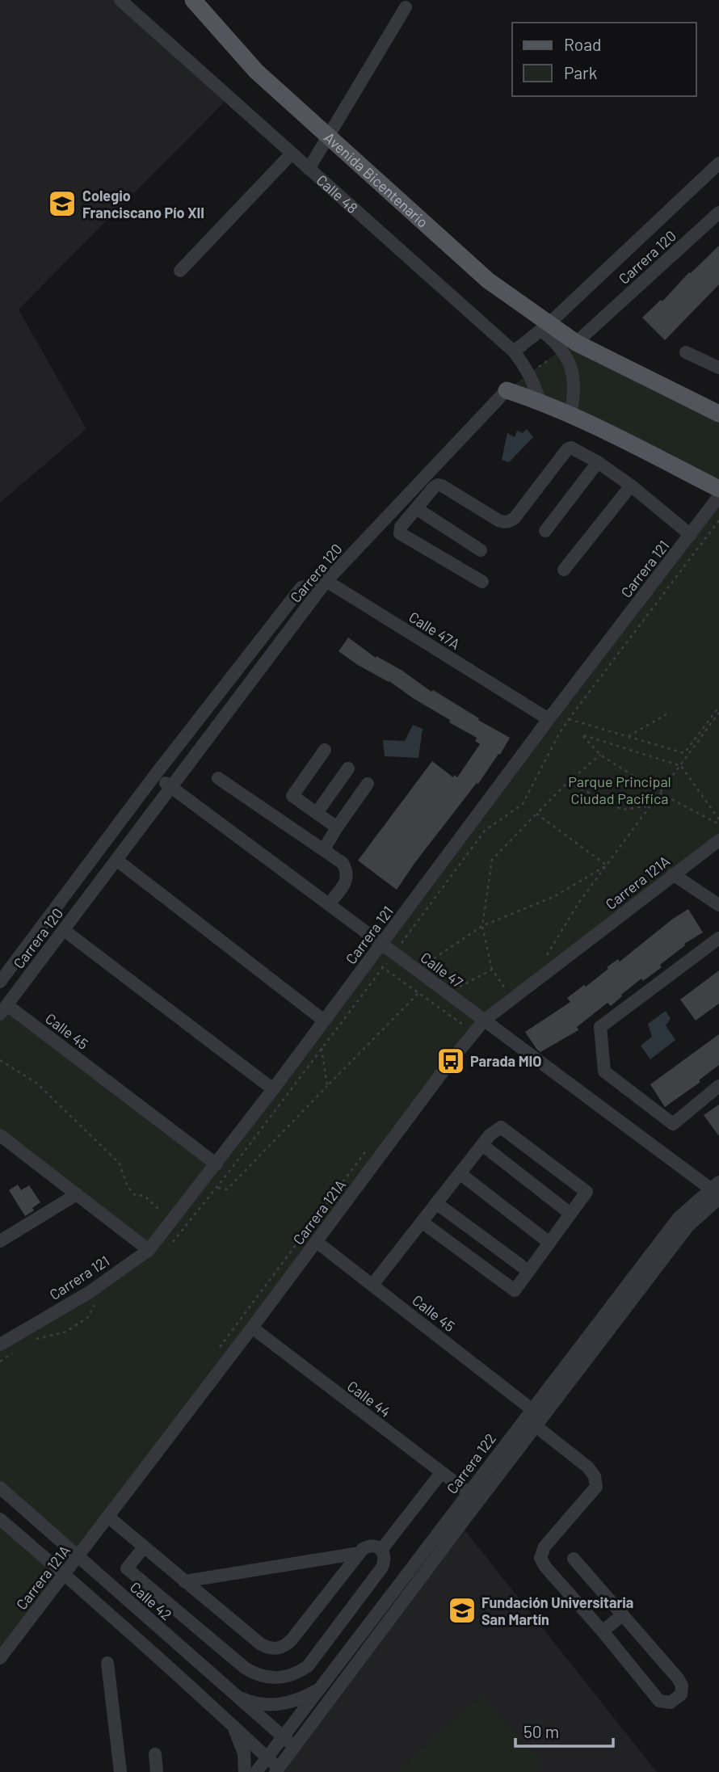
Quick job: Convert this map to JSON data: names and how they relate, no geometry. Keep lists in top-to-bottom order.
{
  "streets": {
    "main road": ["Avenida Bicentenario"],
    "street": [
      "Calle 48",
      "Carrera 120",
      "Carrera 121",
      "Calle 47A",
      "Carrera 121A",
      "Calle 47",
      "Calle 45",
      "Calle 44",
      "Carrera 122",
      "Calle 42"
    ]
  },
  "crossings": [
    ["Avenida Bicentenario", "Carrera 120"],
    ["Calle 48", "Carrera 120"],
    ["Carrera 120", "Calle 47A"],
    ["Carrera 120", "Calle 47"],
    ["Carrera 120", "Calle 45"],
    ["Carrera 121", "Calle 47A"],
    ["Carrera 121", "Calle 47"],
    ["Carrera 121", "Calle 45"],
    ["Carrera 121A", "Calle 47"],
    ["Carrera 121A", "Calle 45"],
    ["Carrera 121A", "Calle 44"],
    ["Carrera 121A", "Calle 42"],
    ["Calle 47", "Carrera 122"],
    ["Calle 45", "Carrera 122"],
    ["Calle 44", "Carrera 122"],
    ["Carrera 122", "Calle 42"]
  ],
  "parks": ["Parque Principal Ciudad Pacifica"],
  "places": {
    "school or university": ["Colegio Franciscano Pío XII", "Fundación Universitaria San Martín"],
    "bus stop": ["Parada MIO"]
  },
  "legend": ["Road", "Park"],
  "scale_bar": "50 m"
}
